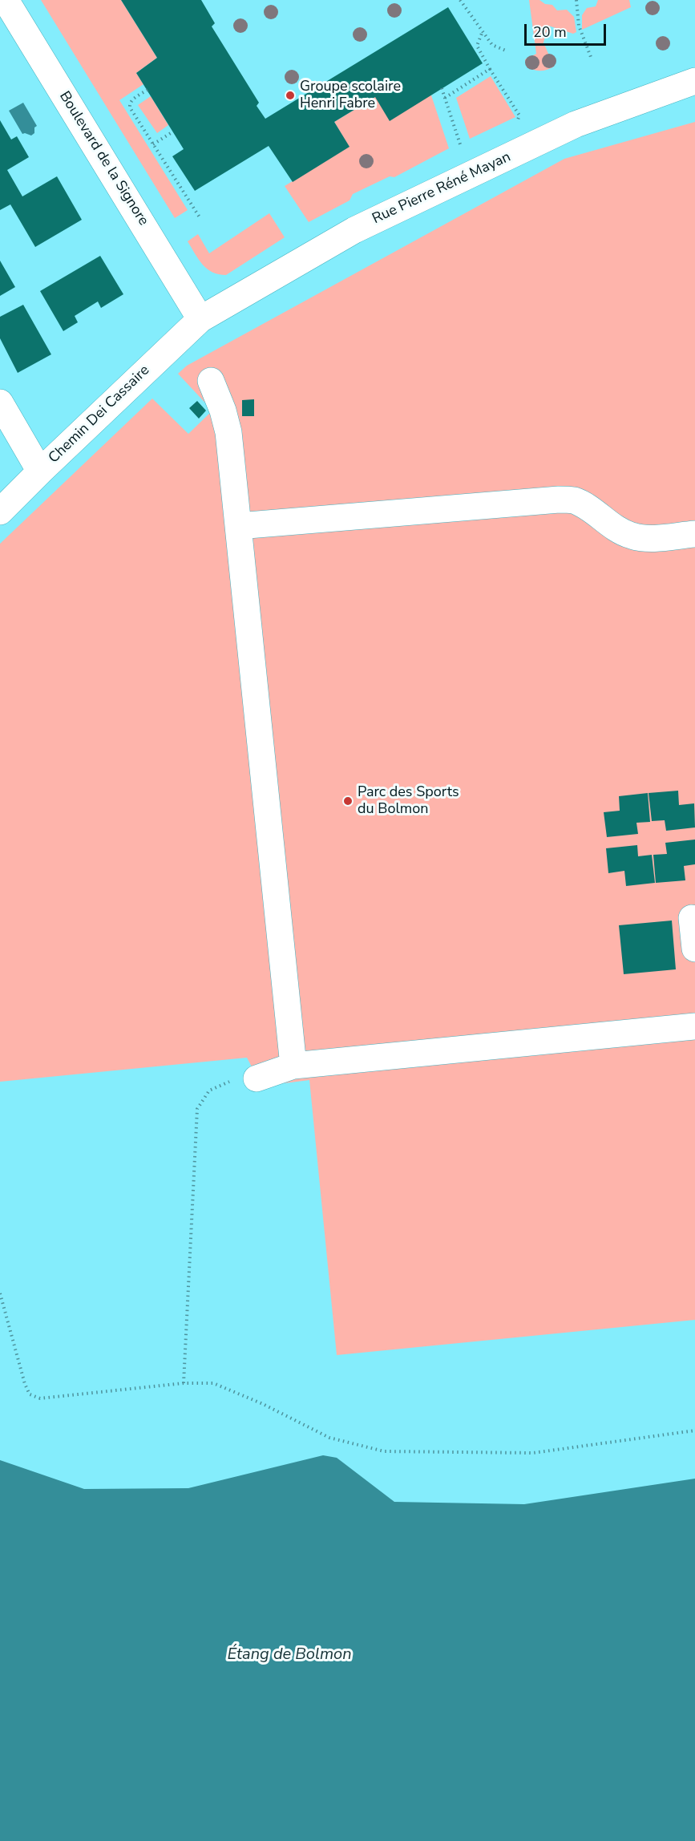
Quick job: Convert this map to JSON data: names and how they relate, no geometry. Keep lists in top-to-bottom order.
{
  "streets": {
    "street": ["Boulevard de la Signore", "Rue Pierre Réné Mayan", "Chemin Dei Cassaire"]
  },
  "crossings": [
    ["Boulevard de la Signore", "Rue Pierre Réné Mayan"],
    ["Boulevard de la Signore", "Chemin Dei Cassaire"],
    ["Rue Pierre Réné Mayan", "Chemin Dei Cassaire"]
  ],
  "water": ["Étang de Bolmon"],
  "places": ["Groupe scolaire Henri Fabre", "Parc des Sports du Bolmon"],
  "scale_bar": "20 m"
}
